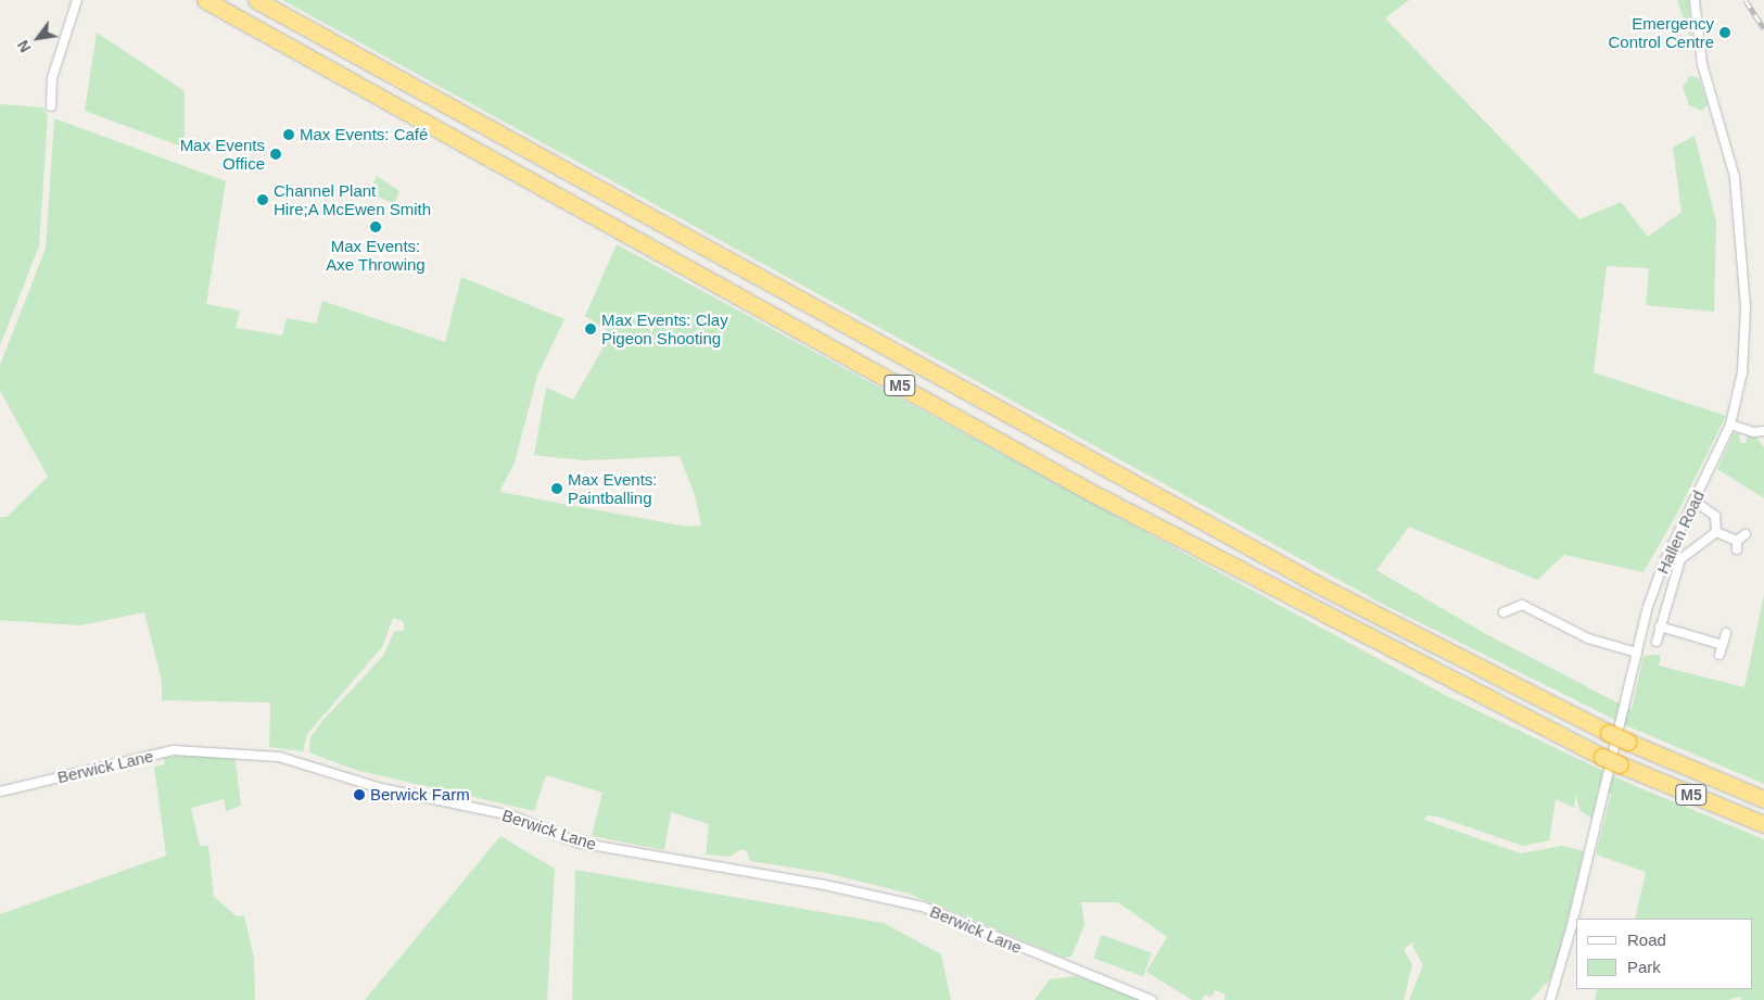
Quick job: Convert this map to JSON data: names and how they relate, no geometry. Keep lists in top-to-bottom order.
{
  "streets": {
    "highway": ["M5"],
    "street": ["Hallen Road", "Berwick Lane"]
  },
  "places": [
    "Emergency Control Centre",
    "Max Events: Café",
    "Max Events Office",
    "Channel Plant Hire;A McEwen Smith",
    "Max Events: Axe Throwing",
    "Max Events: Clay Pigeon Shooting",
    "Max Events: Paintballing",
    "Berwick Farm"
  ],
  "legend": ["Road", "Park"],
  "north": "bottom left"
}
